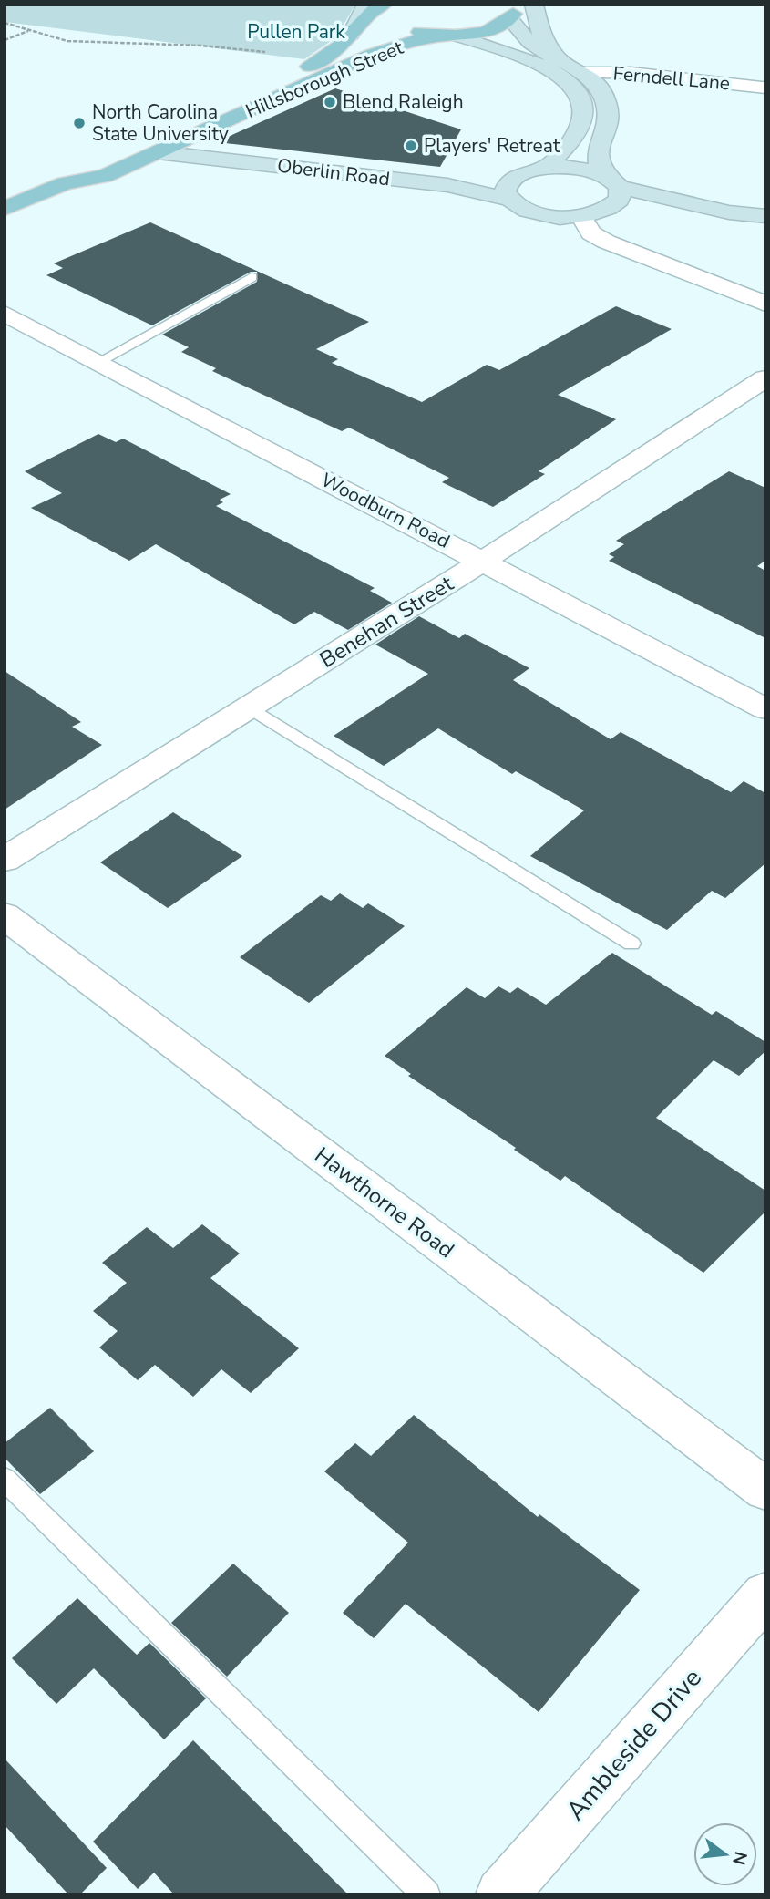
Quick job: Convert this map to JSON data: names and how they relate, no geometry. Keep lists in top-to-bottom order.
{
  "streets": {
    "main road": ["Hillsborough Street", "Oberlin Road"],
    "street": [
      "Ferndell Lane",
      "Woodburn Road",
      "Benehan Street",
      "Hawthorne Road",
      "Ambleside Drive"
    ]
  },
  "crossings": [
    ["Hillsborough Street", "Oberlin Road"],
    ["Woodburn Road", "Benehan Street"]
  ],
  "parks": ["Pullen Park"],
  "places": ["Blend Raleigh", "North Carolina State University", "Players' Retreat"],
  "north": "right"
}
